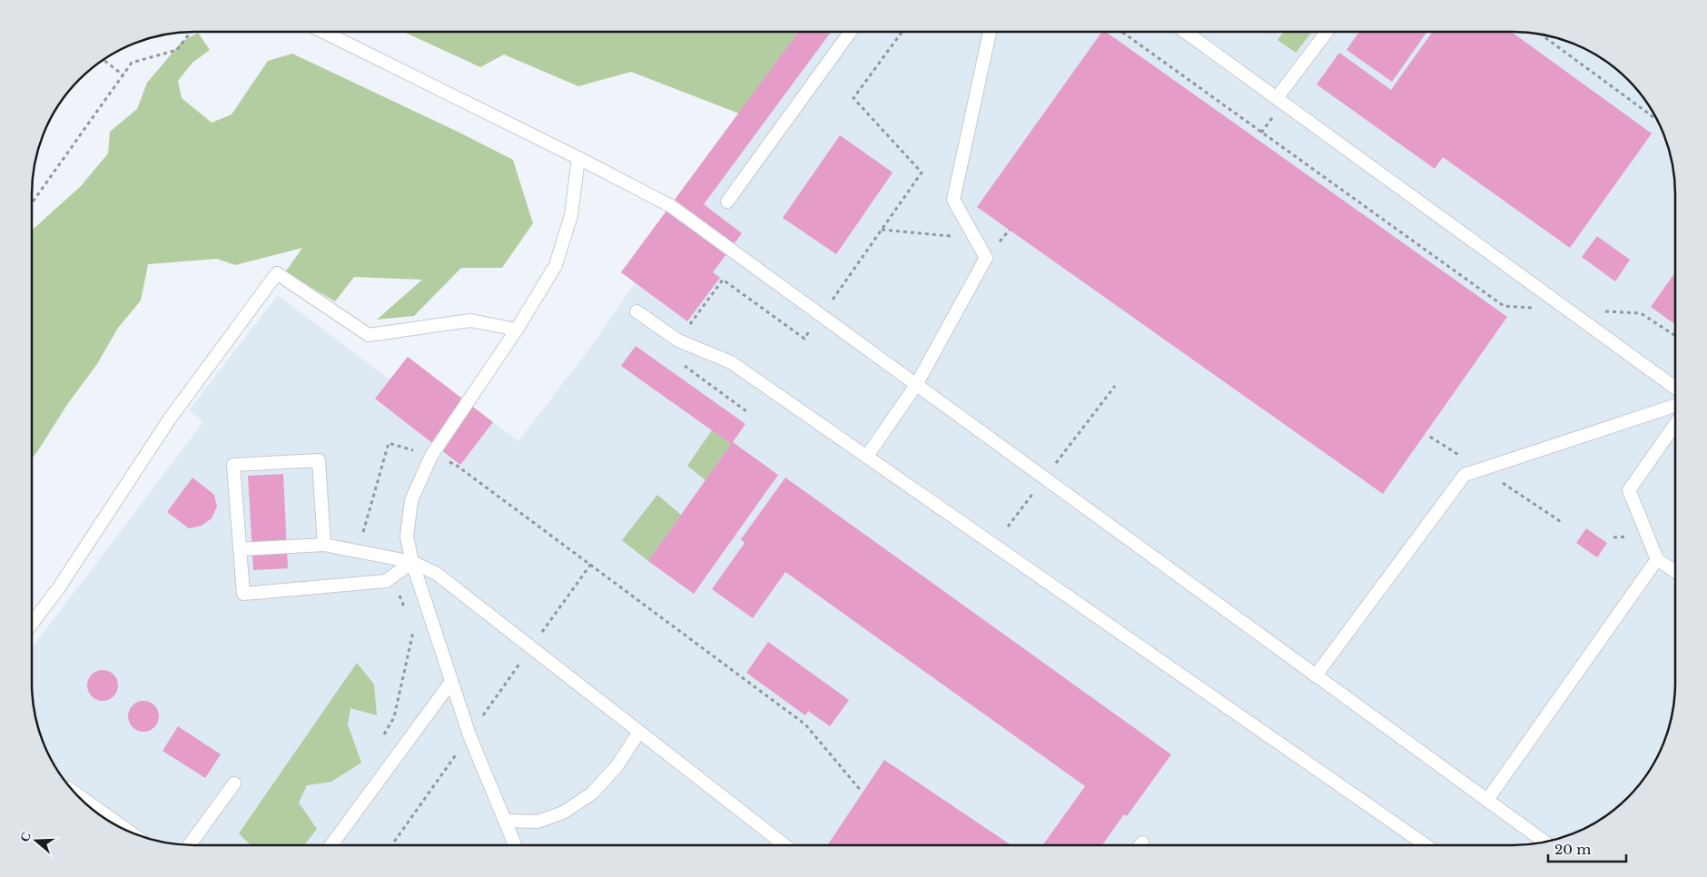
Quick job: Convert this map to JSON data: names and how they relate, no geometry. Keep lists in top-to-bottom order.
{
  "scale_bar": "20 m",
  "north": "left"
}
